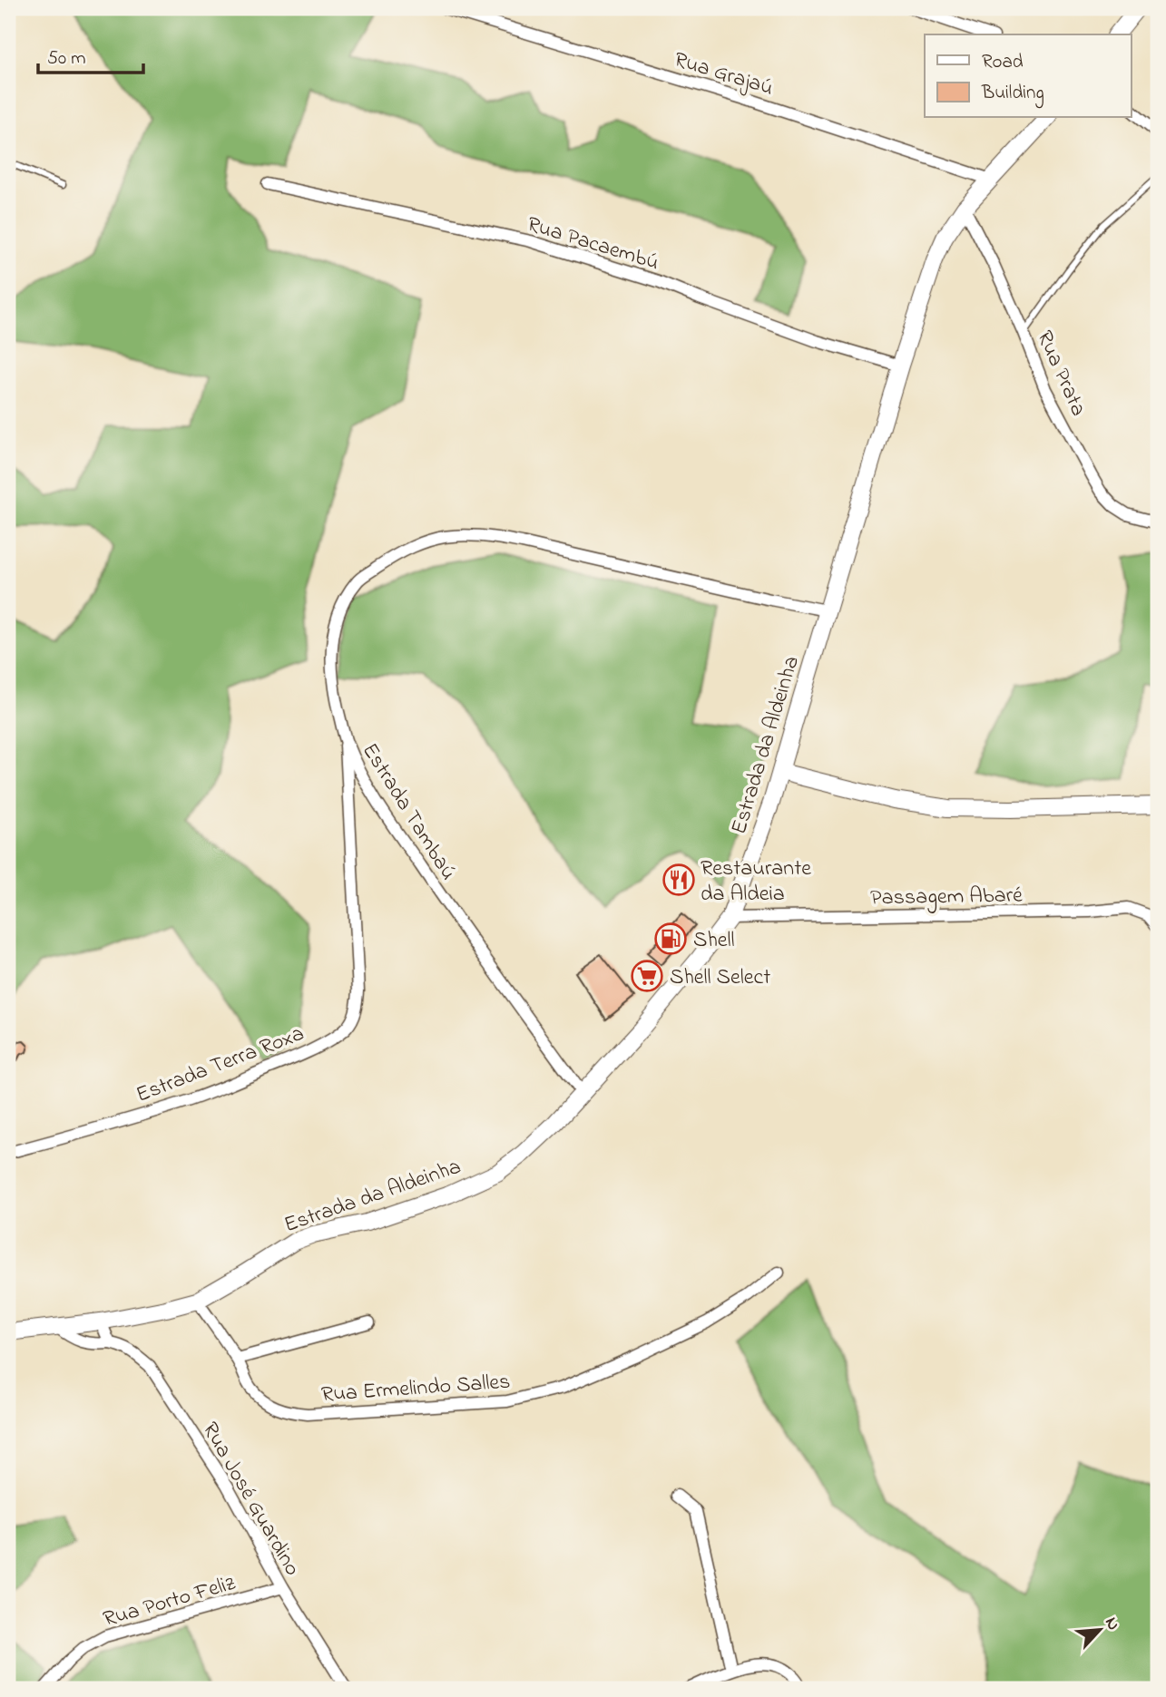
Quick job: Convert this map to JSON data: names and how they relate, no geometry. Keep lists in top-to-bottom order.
{
  "streets": {
    "street": [
      "Rua Grajaú",
      "Rua Pacaembú",
      "Rua Prata",
      "Estrada da Aldeinha",
      "Estrada Tambaú",
      "Passagem Abaré",
      "Estrada Terra Roxa",
      "Rua Ermelindo Salles",
      "Rua José Guardino",
      "Rua Porto Feliz"
    ]
  },
  "crossings": [
    ["Rua Grajaú", "Estrada da Aldeinha"],
    ["Rua Pacaembú", "Estrada da Aldeinha"],
    ["Rua Prata", "Estrada da Aldeinha"],
    ["Estrada da Aldeinha", "Estrada Tambaú"],
    ["Estrada da Aldeinha", "Passagem Abaré"],
    ["Estrada da Aldeinha", "Rua Ermelindo Salles"],
    ["Estrada da Aldeinha", "Rua José Guardino"],
    ["Estrada Tambaú", "Estrada Terra Roxa"],
    ["Rua José Guardino", "Rua Porto Feliz"]
  ],
  "places": {
    "restaurant": ["Restaurante da Aldeia"],
    "fuel station": ["Shell"],
    "supermarket": ["Shell Select"]
  },
  "legend": ["Road", "Building"],
  "scale_bar": "50 m",
  "north": "top right"
}
